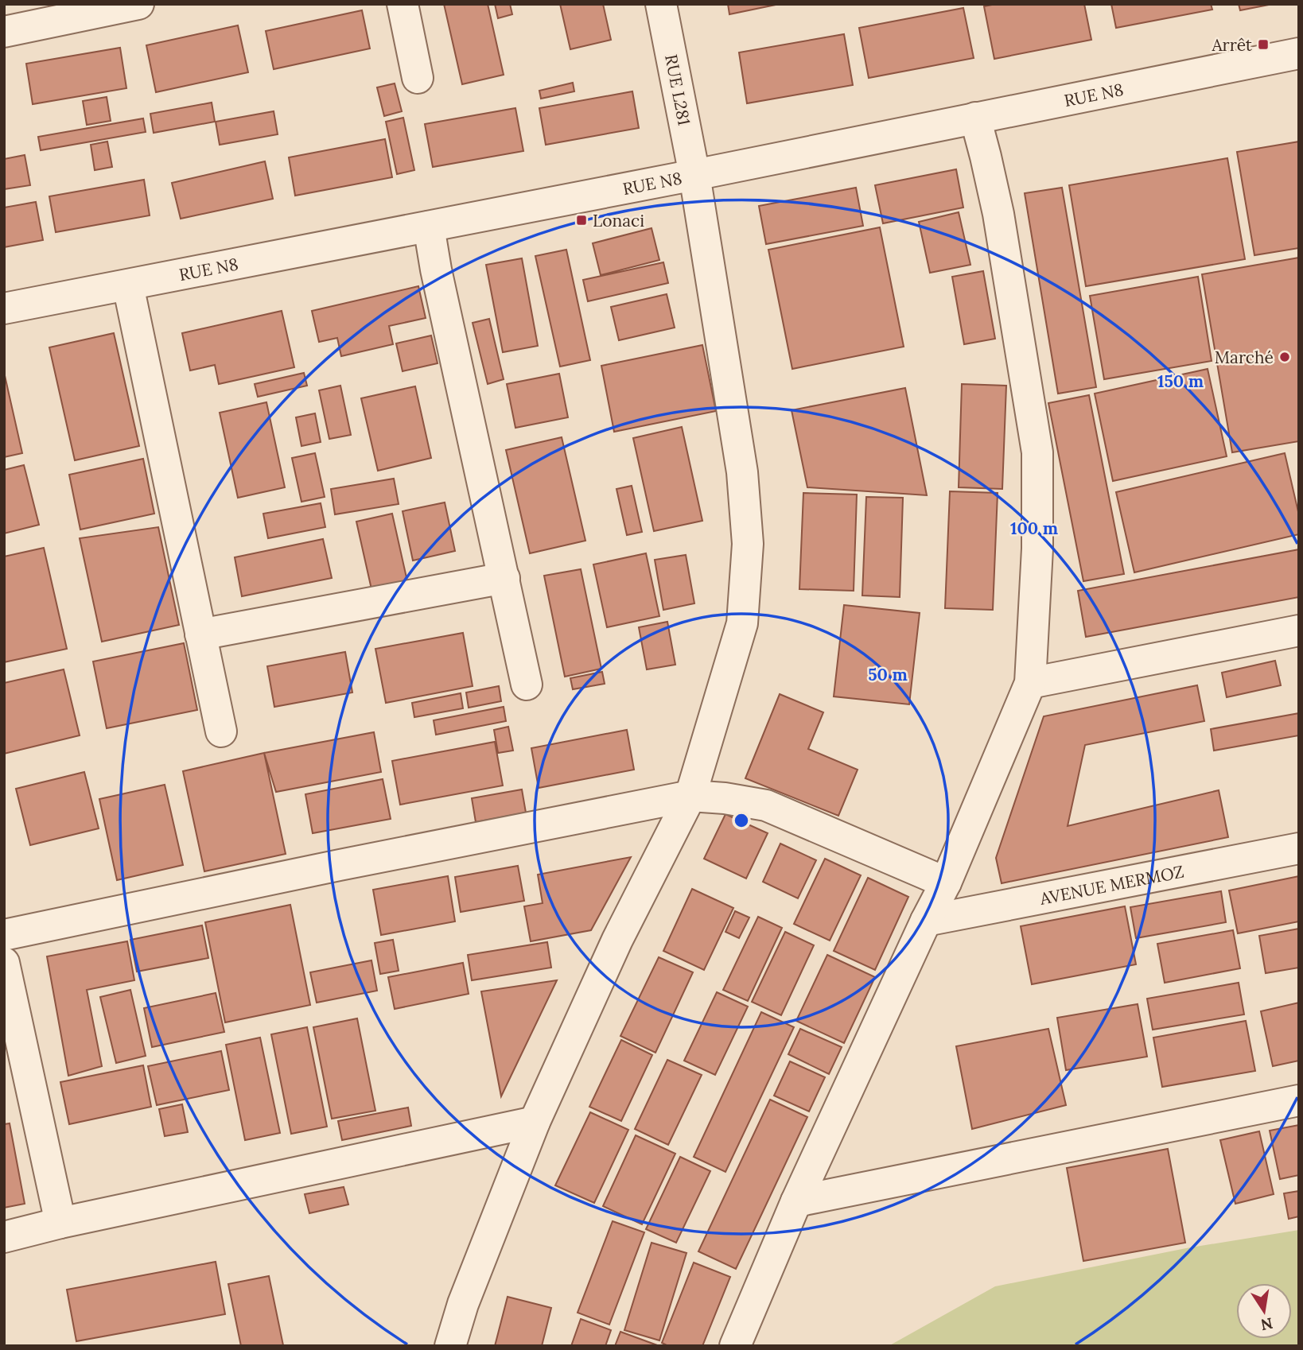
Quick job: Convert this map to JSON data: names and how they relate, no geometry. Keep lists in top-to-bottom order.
{
  "streets": {
    "street": ["RUE L281", "RUE N8", "AVENUE MERMOZ"]
  },
  "crossings": [
    ["RUE L281", "RUE N8"]
  ],
  "places": {
    "transit": ["Arrêt", "Lonaci"],
    "other": ["Marché"]
  },
  "north": "bottom",
  "rings": ["150 m", "100 m", "50 m"]
}
